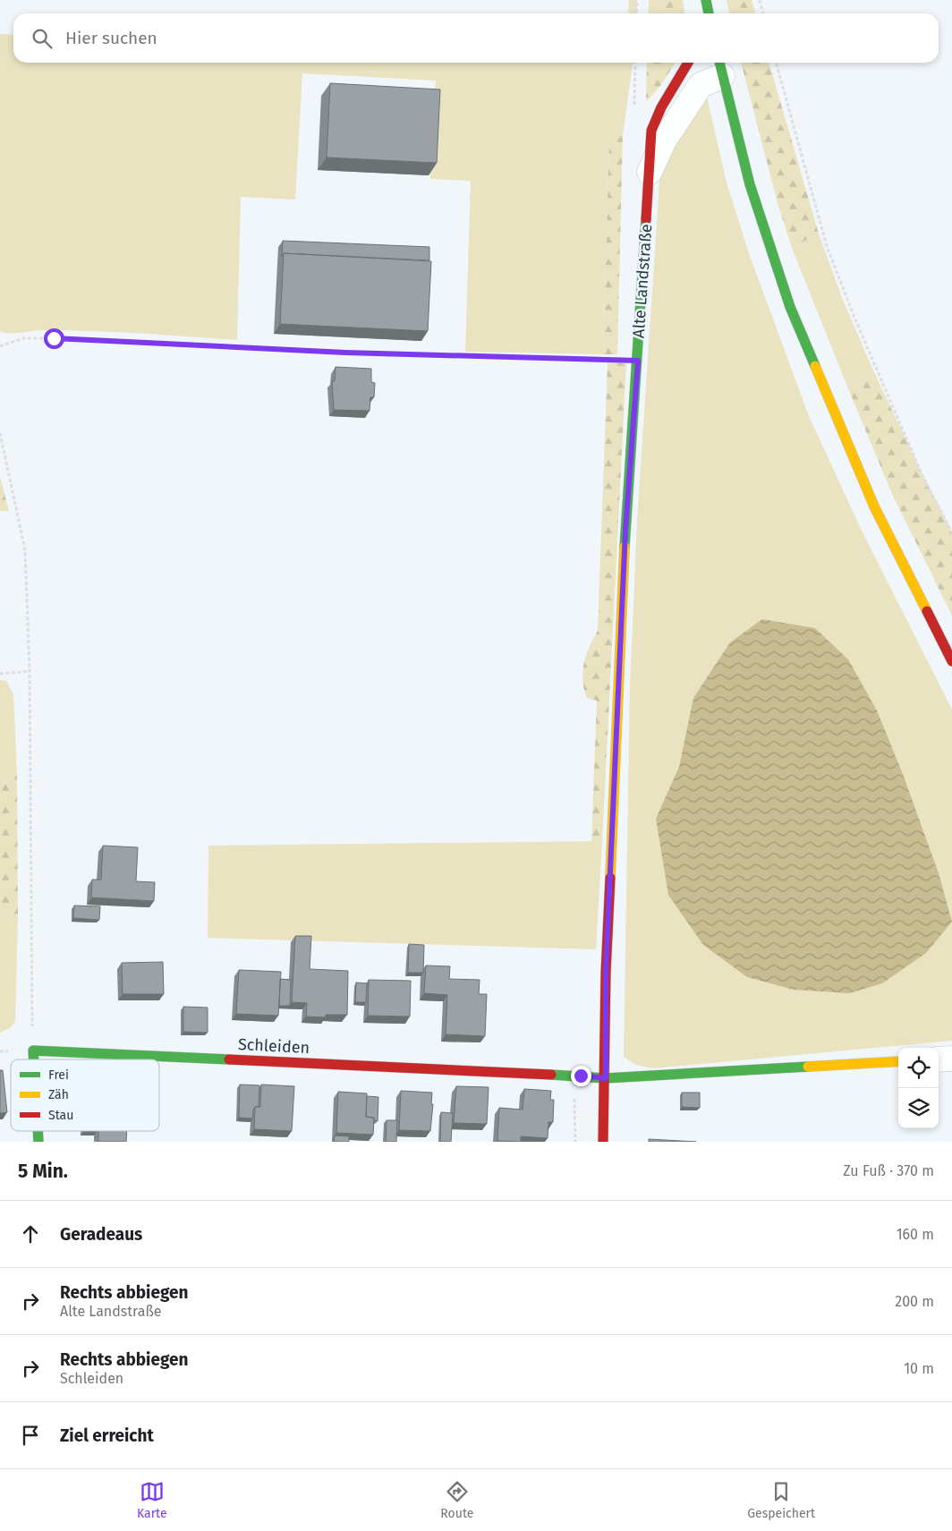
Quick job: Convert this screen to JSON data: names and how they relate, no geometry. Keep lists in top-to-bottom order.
{
  "streets": {
    "street": ["Alte Landstraße", "Schleiden"]
  },
  "crossings": [
    ["Alte Landstraße", "Schleiden"]
  ],
  "legend": ["Frei", "Zäh", "Stau"],
  "page": {
    "search": "Hier suchen",
    "heading": ["5 Min.", "Zu Fuß · 370 m"],
    "list": [
      ["Geradeaus", "160 m"],
      ["Rechts abbiegen", "Alte Landstraße", "200 m"],
      ["Rechts abbiegen", "Schleiden", "10 m"],
      "Ziel erreicht"
    ],
    "nav": ["Karte", "Route", "Gespeichert"]
  }
}
